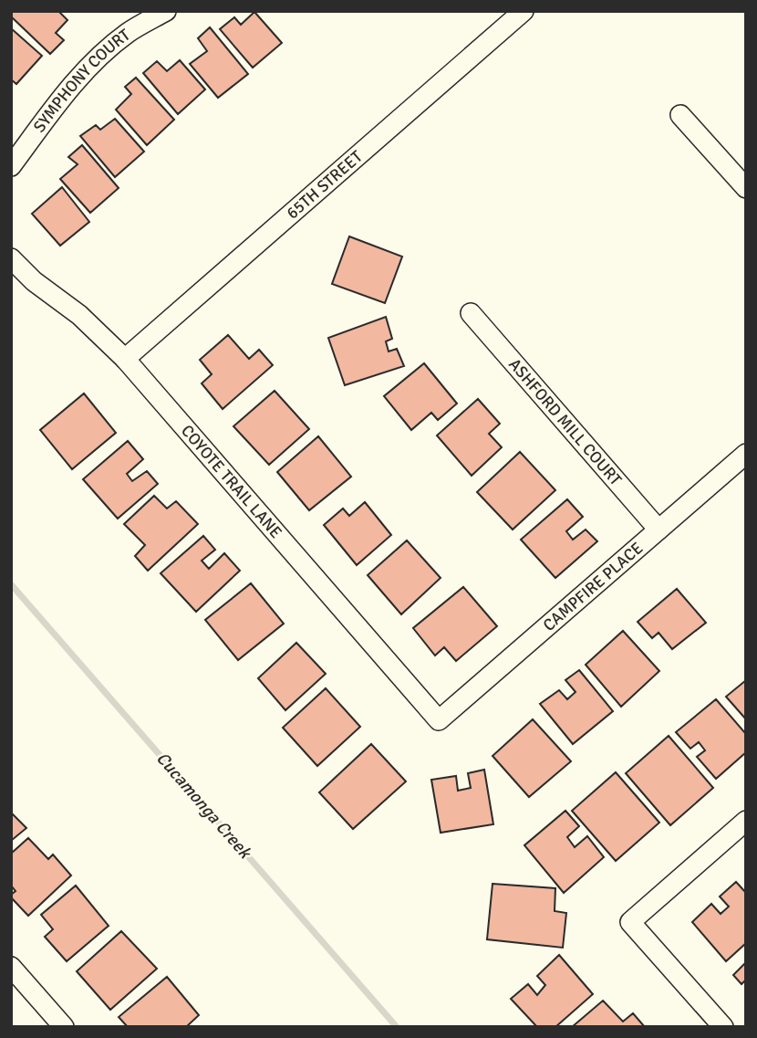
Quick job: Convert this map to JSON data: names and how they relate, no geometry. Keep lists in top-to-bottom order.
{
  "streets": {
    "street": [
      "SYMPHONY COURT",
      "65TH STREET",
      "ASHFORD MILL COURT",
      "COYOTE TRAIL LANE",
      "CAMPFIRE PLACE"
    ]
  },
  "crossings": [
    ["65TH STREET", "COYOTE TRAIL LANE"],
    ["ASHFORD MILL COURT", "CAMPFIRE PLACE"],
    ["COYOTE TRAIL LANE", "CAMPFIRE PLACE"]
  ],
  "water": ["Cucamonga Creek"]
}
